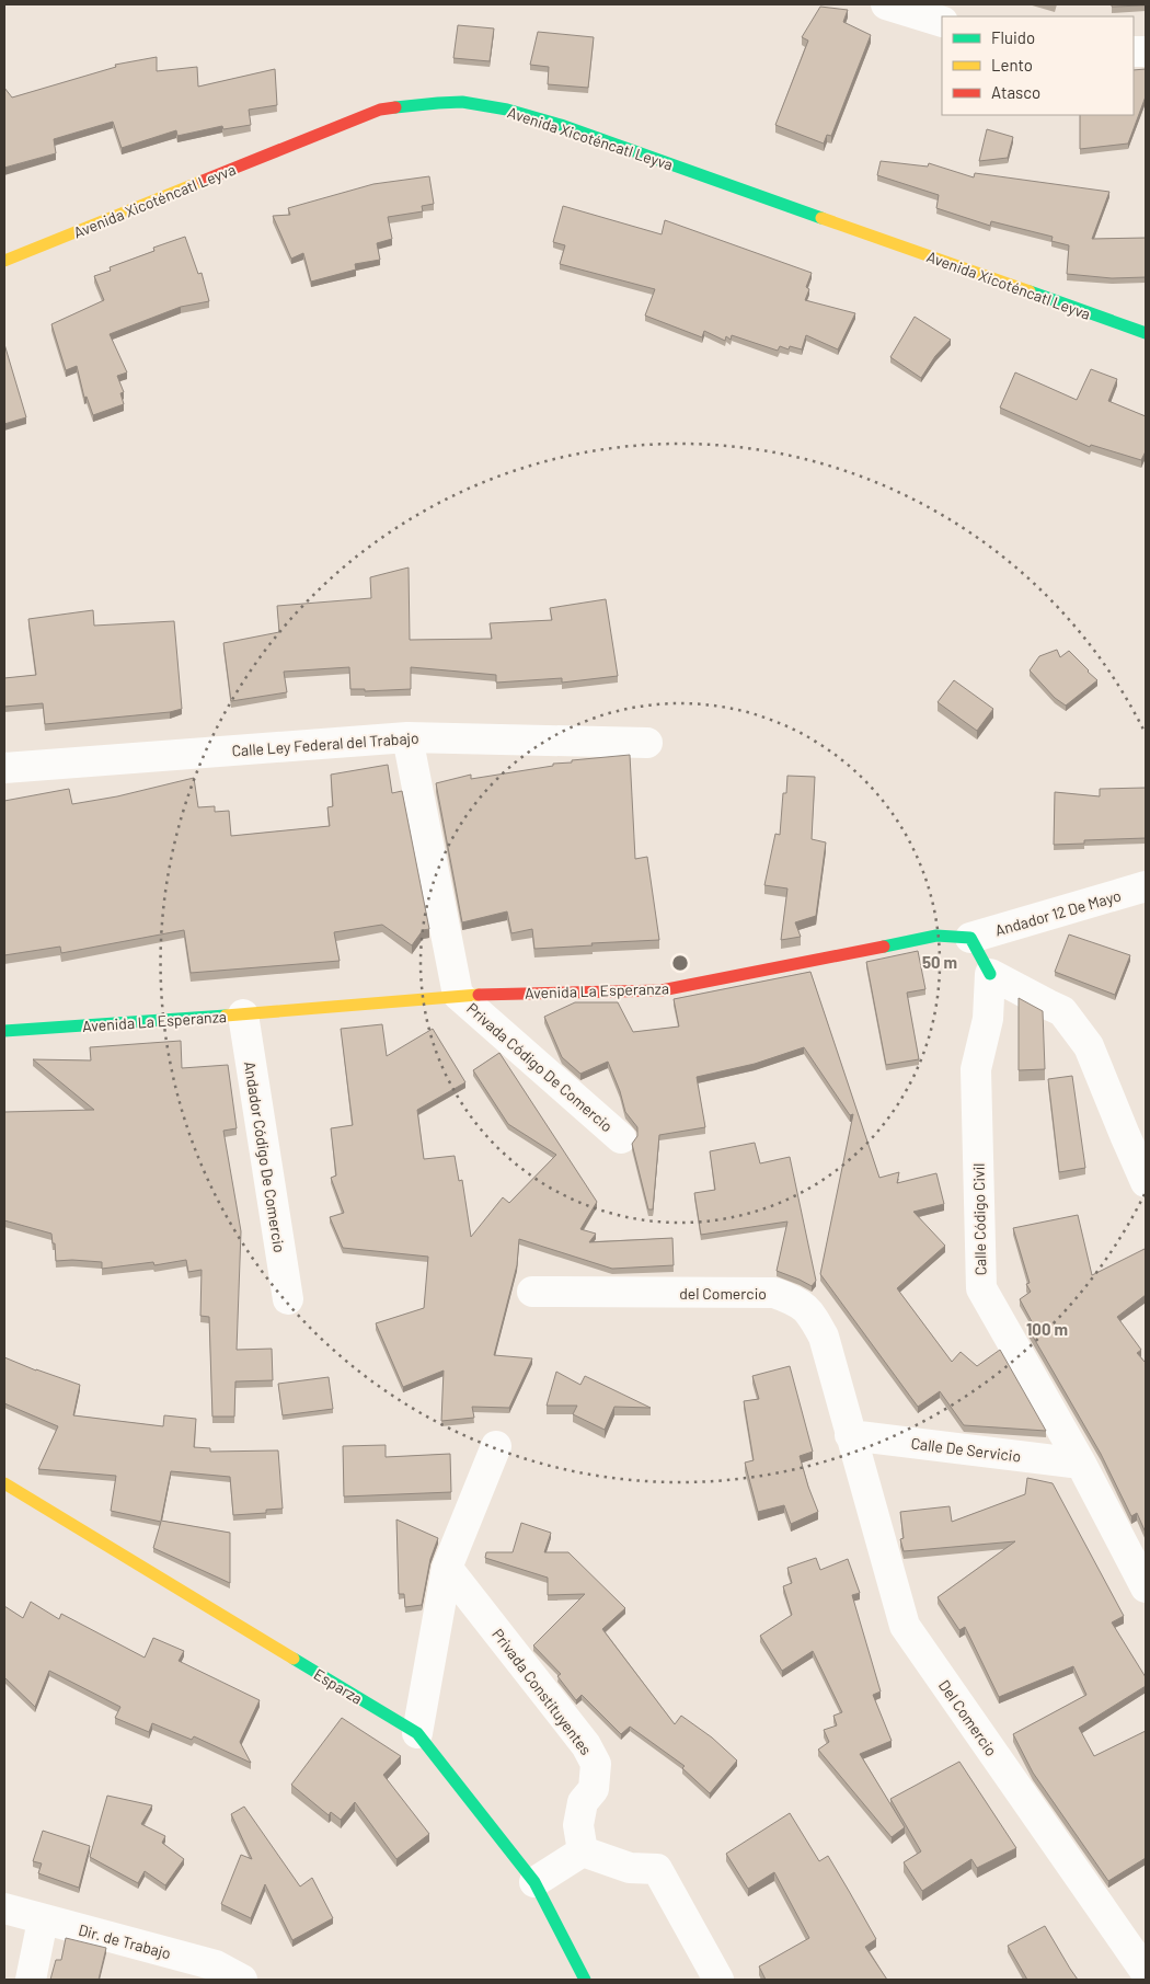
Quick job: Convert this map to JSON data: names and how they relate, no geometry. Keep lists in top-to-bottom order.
{
  "streets": {
    "street": [
      "Avenida Xicoténcatl Leyva",
      "Calle Ley Federal del Trabajo",
      "Andador 12 De Mayo",
      "Avenida La Esperanza",
      "Privada Código De Comercio",
      "Andador Código De Comercio",
      "Calle Código Civil",
      "del Comercio",
      "Calle De Servicio",
      "Esparza",
      "Privada Constituyentes",
      "Del Comercio",
      "Dir. de Trabajo"
    ]
  },
  "crossings": [
    ["Andador 12 De Mayo", "Avenida La Esperanza"],
    ["Avenida La Esperanza", "Privada Código De Comercio"],
    ["Avenida La Esperanza", "Andador Código De Comercio"],
    ["Calle Código Civil", "Calle De Servicio"],
    ["del Comercio", "Calle De Servicio"],
    ["del Comercio", "Del Comercio"],
    ["Calle De Servicio", "Del Comercio"]
  ],
  "legend": ["Fluido", "Lento", "Atasco"],
  "rings": ["50 m", "100 m"]
}
